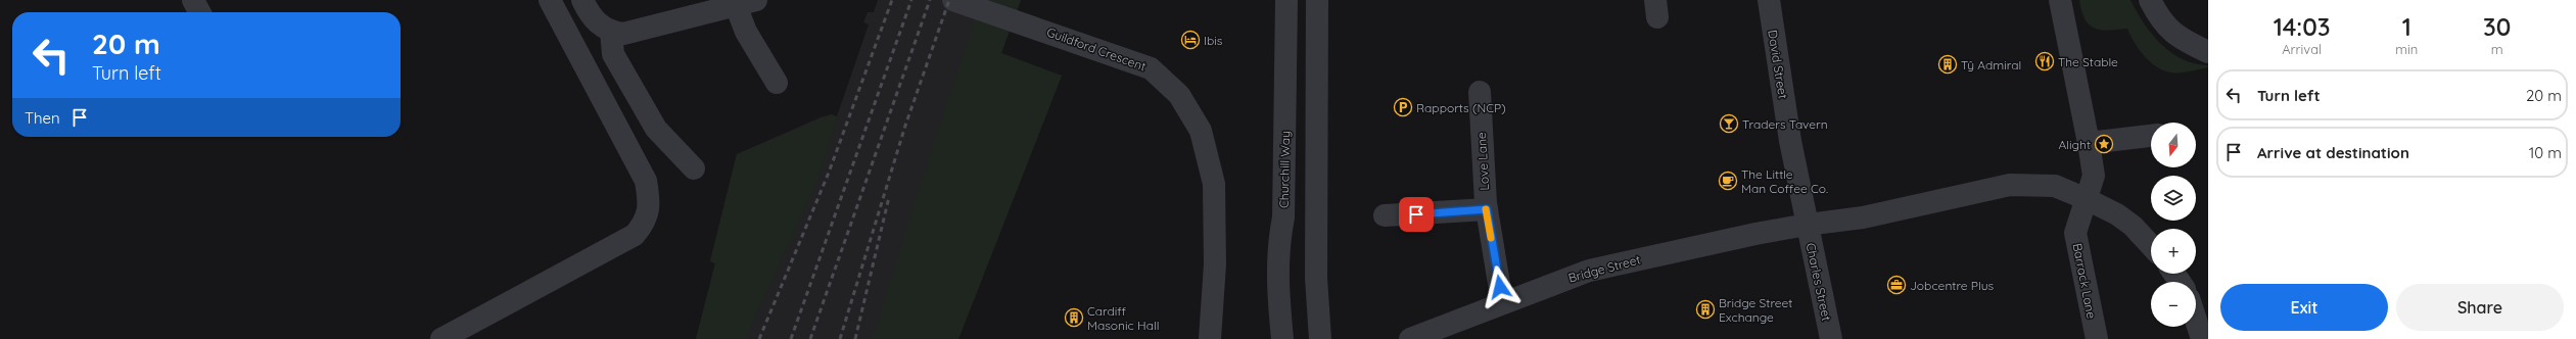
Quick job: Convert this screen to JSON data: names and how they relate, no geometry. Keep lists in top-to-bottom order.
{
  "streets": {
    "street": [
      "Guildford Crescent",
      "David Street",
      "Love Lane",
      "Churchill Way",
      "Bridge Street",
      "Barrack Lane",
      "Charles Street"
    ]
  },
  "crossings": [
    ["David Street", "Bridge Street"],
    ["David Street", "Charles Street"],
    ["Love Lane", "Bridge Street"],
    ["Bridge Street", "Barrack Lane"],
    ["Bridge Street", "Charles Street"]
  ],
  "places": {
    "hotel": ["Ibis"],
    "restaurant": ["The Stable"],
    "building": ["Tŷ Admiral", "Bridge Street Exchange", "Cardiff Masonic Hall"],
    "parking": ["Rapports (NCP)"],
    "bar": ["Traders Tavern"],
    "place": ["Alight"],
    "cafe": ["The Little Man Coffee Co."],
    "office": ["Jobcentre Plus"]
  },
  "north": "bottom",
  "page": {
    "eta": [
      "14:03",
      "Arrival",
      "1",
      "min",
      "30",
      "m"
    ],
    "turn": ["20 m", "Turn left"],
    "list": [
      {
        "name": "Turn left",
        "value": "20 m"
      },
      {
        "name": "Arrive at destination",
        "value": "10 m"
      }
    ],
    "then": "Then",
    "map_buttons": ["+", "−"],
    "buttons": ["Exit", "Share"]
  }
}
